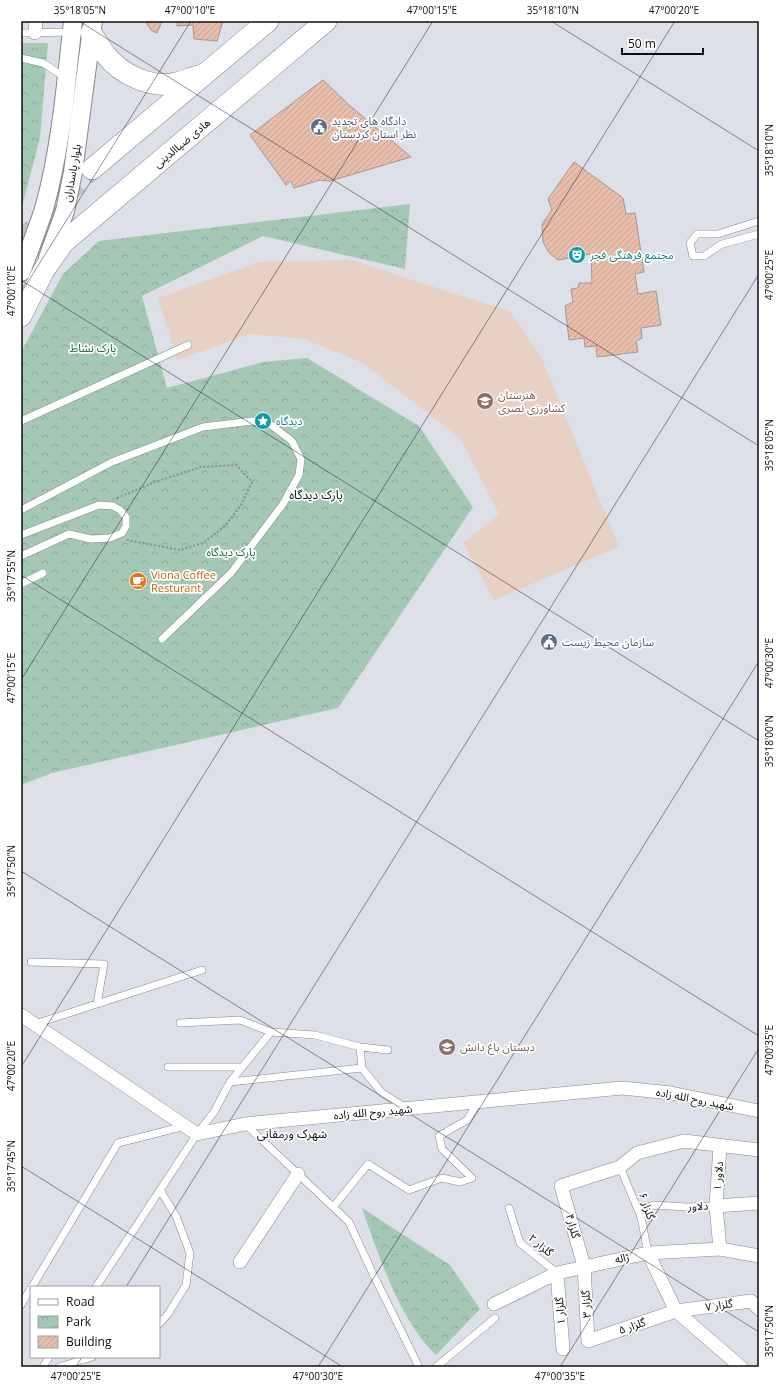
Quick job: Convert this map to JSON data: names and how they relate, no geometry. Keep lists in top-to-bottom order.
{
  "streets": {
    "main road": ["هادی ضیاالدینی", "بلوار پاسداران"],
    "street": [
      "شهید روح الله زاده",
      "دلاور ۱",
      "دلاور",
      "گلزار۴",
      "ژاله",
      "گلزار ۳",
      "گلزار ۷",
      "گلزار ۱",
      "گلزار ۵"
    ],
    "lane": ["گلزار ۶", "گلزار ۲"]
  },
  "crossings": [
    ["هادی ضیاالدینی", "بلوار پاسداران"],
    ["دلاور ۱", "دلاور"],
    ["دلاور ۱", "ژاله"],
    ["گلزار ۶", "دلاور"],
    ["گلزار ۶", "گلزار۴"],
    ["گلزار ۶", "ژاله"],
    ["گلزار۴", "ژاله"],
    ["گلزار۴", "گلزار ۳"],
    ["گلزار ۲", "ژاله"],
    ["گلزار ۲", "گلزار ۱"],
    ["ژاله", "گلزار ۳"],
    ["ژاله", "گلزار ۱"],
    ["گلزار ۳", "گلزار ۵"],
    ["گلزار ۷", "گلزار ۵"]
  ],
  "districts": ["پارک دیدگاه", "شهرک ورمقانی"],
  "parks": ["پارک نشاط", "پارک دیدگاه"],
  "places": {
    "public building": ["دادگاه های تجدید نظر استان کردستان", "سازمان محیط زیست"],
    "theatre": ["مجتمع فرهنگی فجر"],
    "school or university": ["هنرستان کشاورزی نصری", "دبستان باغ دانش"],
    "place": ["دیدگاه"],
    "cafe": ["Viona Coffee Resturant"]
  },
  "legend": ["Road", "Park", "Building"],
  "scale_bar": "50 m",
  "coordinates": [
    "35°18'05\"N",
    "47°00'10\"E",
    "47°00'15\"E",
    "35°18'10\"N",
    "47°00'20\"E",
    "47°00'25\"E",
    "35°17'55\"N",
    "47°00'30\"E",
    "35°18'00\"N",
    "35°17'50\"N",
    "47°00'35\"E",
    "35°17'45\"N"
  ]
}
